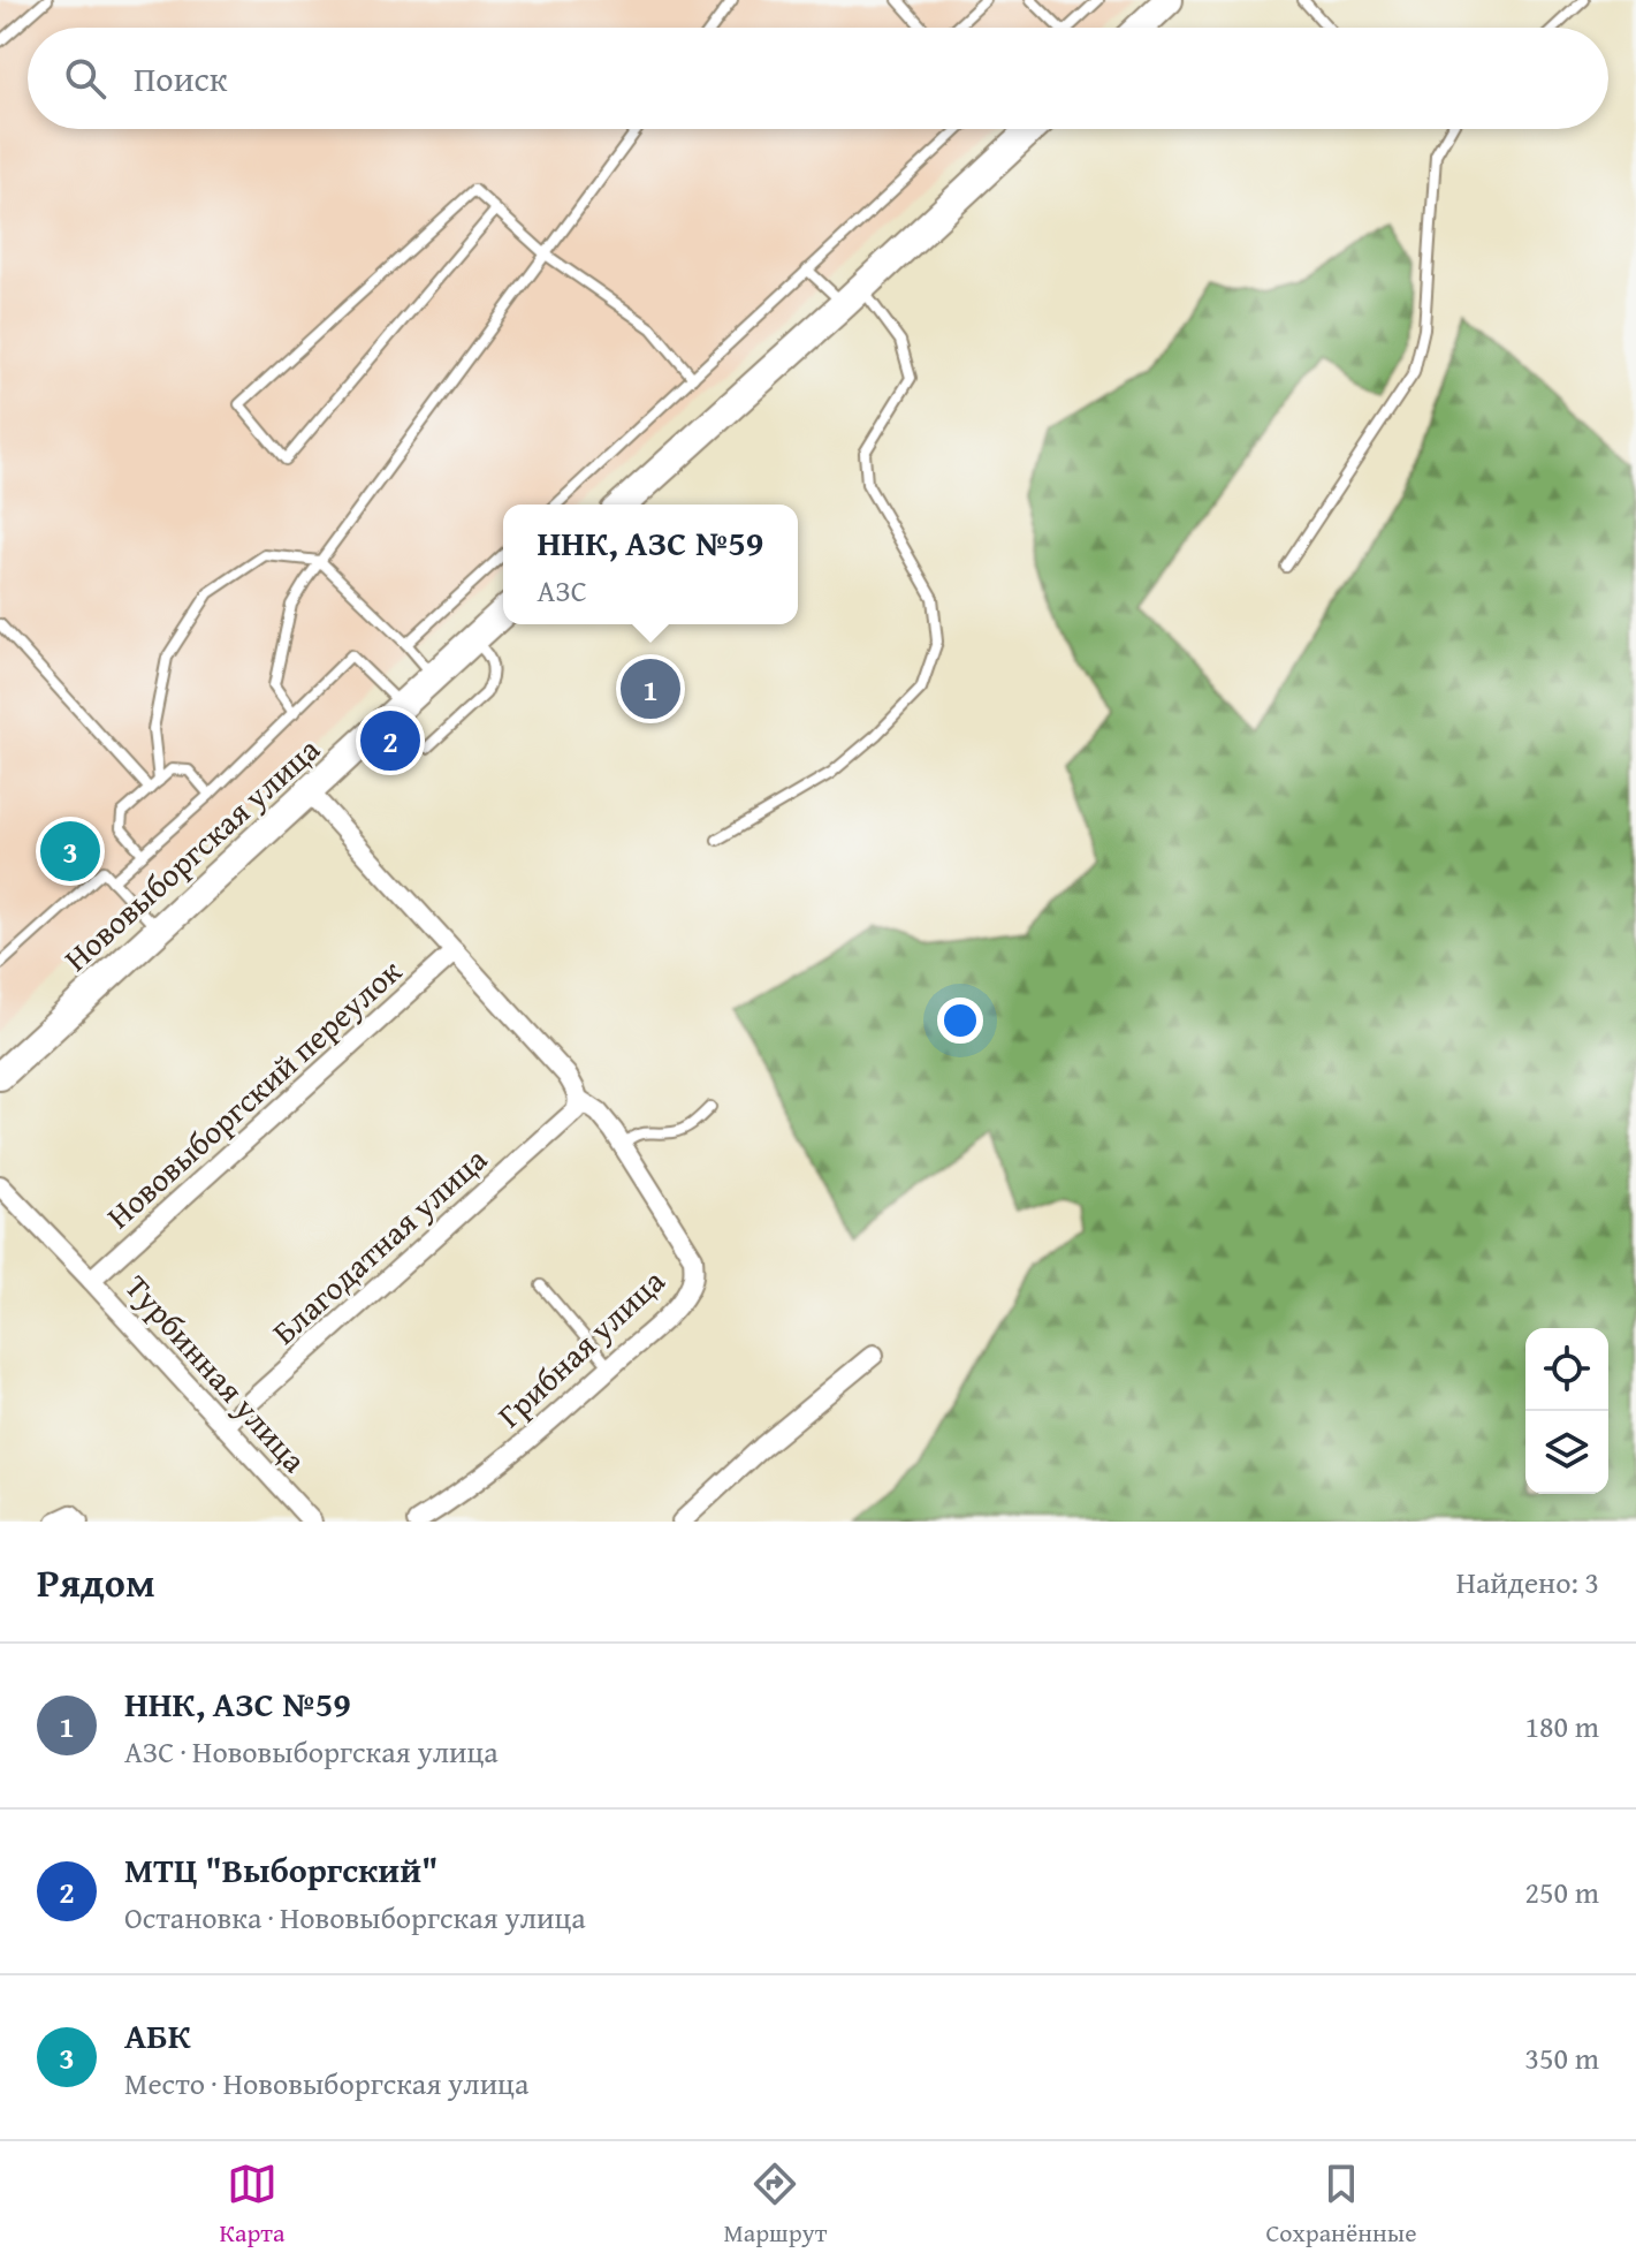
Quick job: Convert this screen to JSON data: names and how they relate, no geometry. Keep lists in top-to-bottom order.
{
  "streets": {
    "street": [
      "Нововыборгская улица",
      "Нововыборгский переулок",
      "Благодатная улица",
      "Грибная улица",
      "Турбинная улица"
    ]
  },
  "crossings": [
    ["Нововыборгская улица", "Грибная улица"],
    ["Нововыборгский переулок", "Грибная улица"],
    ["Нововыборгский переулок", "Турбинная улица"],
    ["Благодатная улица", "Грибная улица"],
    ["Благодатная улица", "Турбинная улица"]
  ],
  "page": {
    "search": "Поиск",
    "popup": ["ННК, АЗС №59", "АЗС"],
    "pins": ["1", "2", "3"],
    "heading": ["Рядом", "Найдено: 3"],
    "list": [
      {
        "mark": "1",
        "name": "ННК, АЗС №59",
        "note": "АЗС · Нововыборгская улица",
        "value": "180 m"
      },
      {
        "mark": "2",
        "name": "МТЦ \"Выборгский\"",
        "note": "Остановка · Нововыборгская улица",
        "value": "250 m"
      },
      {
        "mark": "3",
        "name": "АБК",
        "note": "Место · Нововыборгская улица",
        "value": "350 m"
      }
    ],
    "nav": ["Карта", "Маршрут", "Сохранённые"]
  }
}
